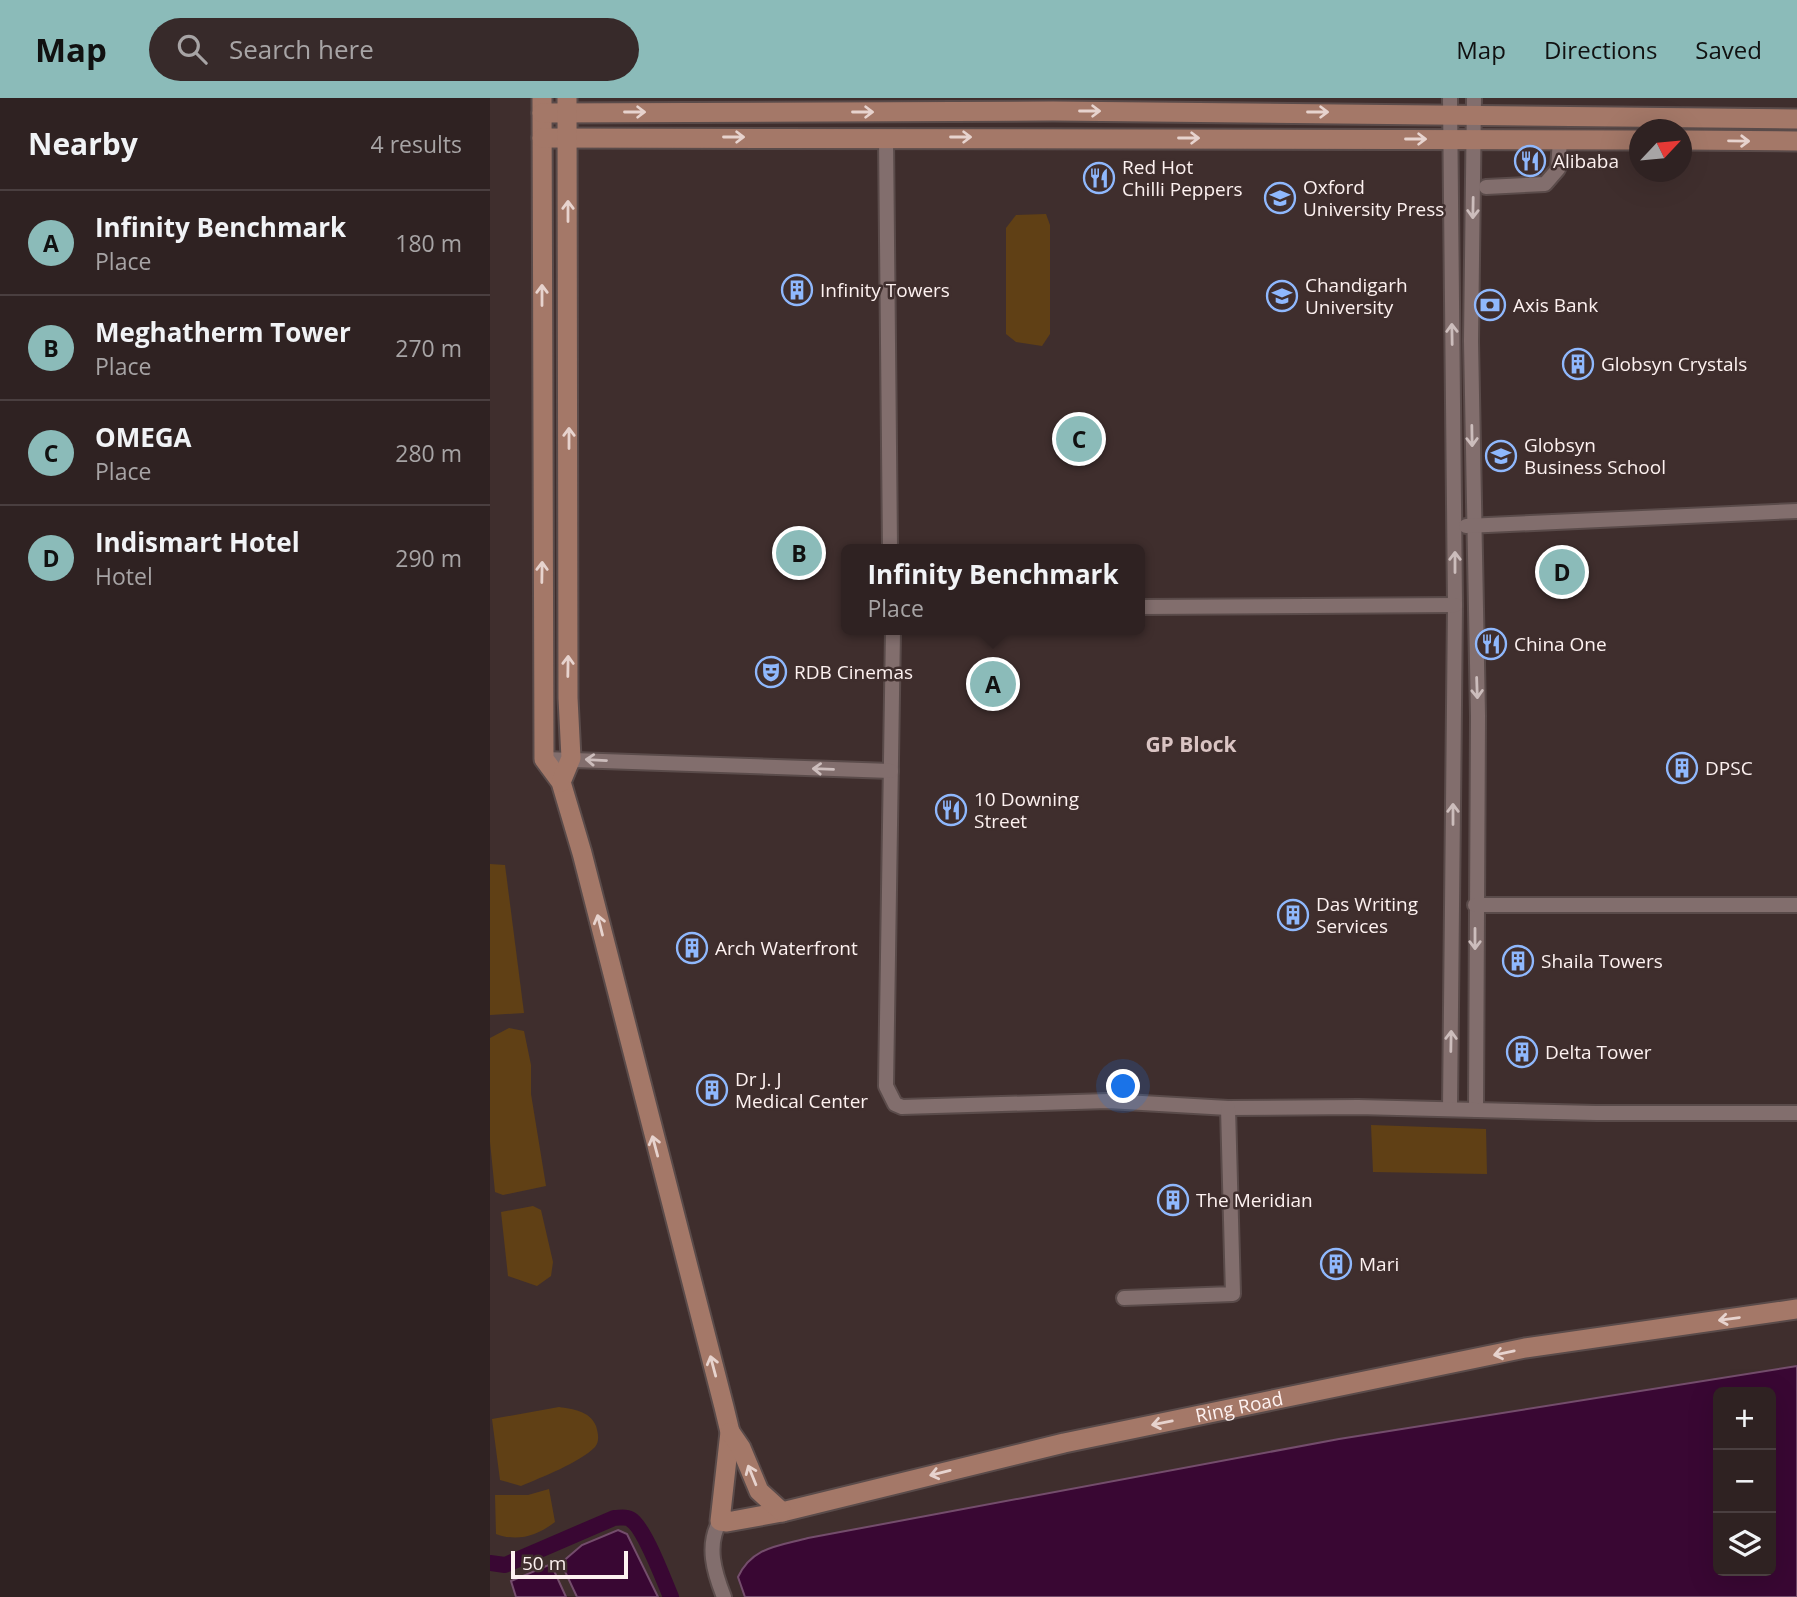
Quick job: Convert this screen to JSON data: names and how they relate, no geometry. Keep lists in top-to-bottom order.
{
  "streets": {
    "street": ["Ring Road"]
  },
  "one_way": ["Ring Road"],
  "districts": ["GP Block"],
  "places": {
    "restaurant": [
      "Alibaba",
      "Red Hot Chilli Peppers",
      "China One",
      "10 Downing Street"
    ],
    "school or university": ["Oxford University Press", "Chandigarh University", "Globsyn Business School"],
    "building": [
      "Infinity Towers",
      "Globsyn Crystals",
      "DPSC",
      "Das Writing Services",
      "Arch Waterfront",
      "Shaila Towers",
      "Delta Tower",
      "Dr J. J Medical Center",
      "The Meridian",
      "Mari"
    ],
    "bank": ["Axis Bank"],
    "theatre": ["RDB Cinemas"]
  },
  "scale_bar": "50 m",
  "north": "top right",
  "page": {
    "header": "Map",
    "search": "Search here",
    "nav": ["Map", "Directions", "Saved"],
    "heading": ["Nearby", "4 results"],
    "list": [
      {
        "mark": "A",
        "name": "Infinity Benchmark",
        "note": "Place",
        "value": "180 m"
      },
      {
        "mark": "B",
        "name": "Meghatherm Tower",
        "note": "Place",
        "value": "270 m"
      },
      {
        "mark": "C",
        "name": "OMEGA",
        "note": "Place",
        "value": "280 m"
      },
      {
        "mark": "D",
        "name": "Indismart Hotel",
        "note": "Hotel",
        "value": "290 m"
      }
    ],
    "pins": [
      "C",
      "B",
      "D",
      "A"
    ],
    "popup": ["Infinity Benchmark", "Place"],
    "map_buttons": ["+", "−"],
    "scale": "50 m"
  }
}
